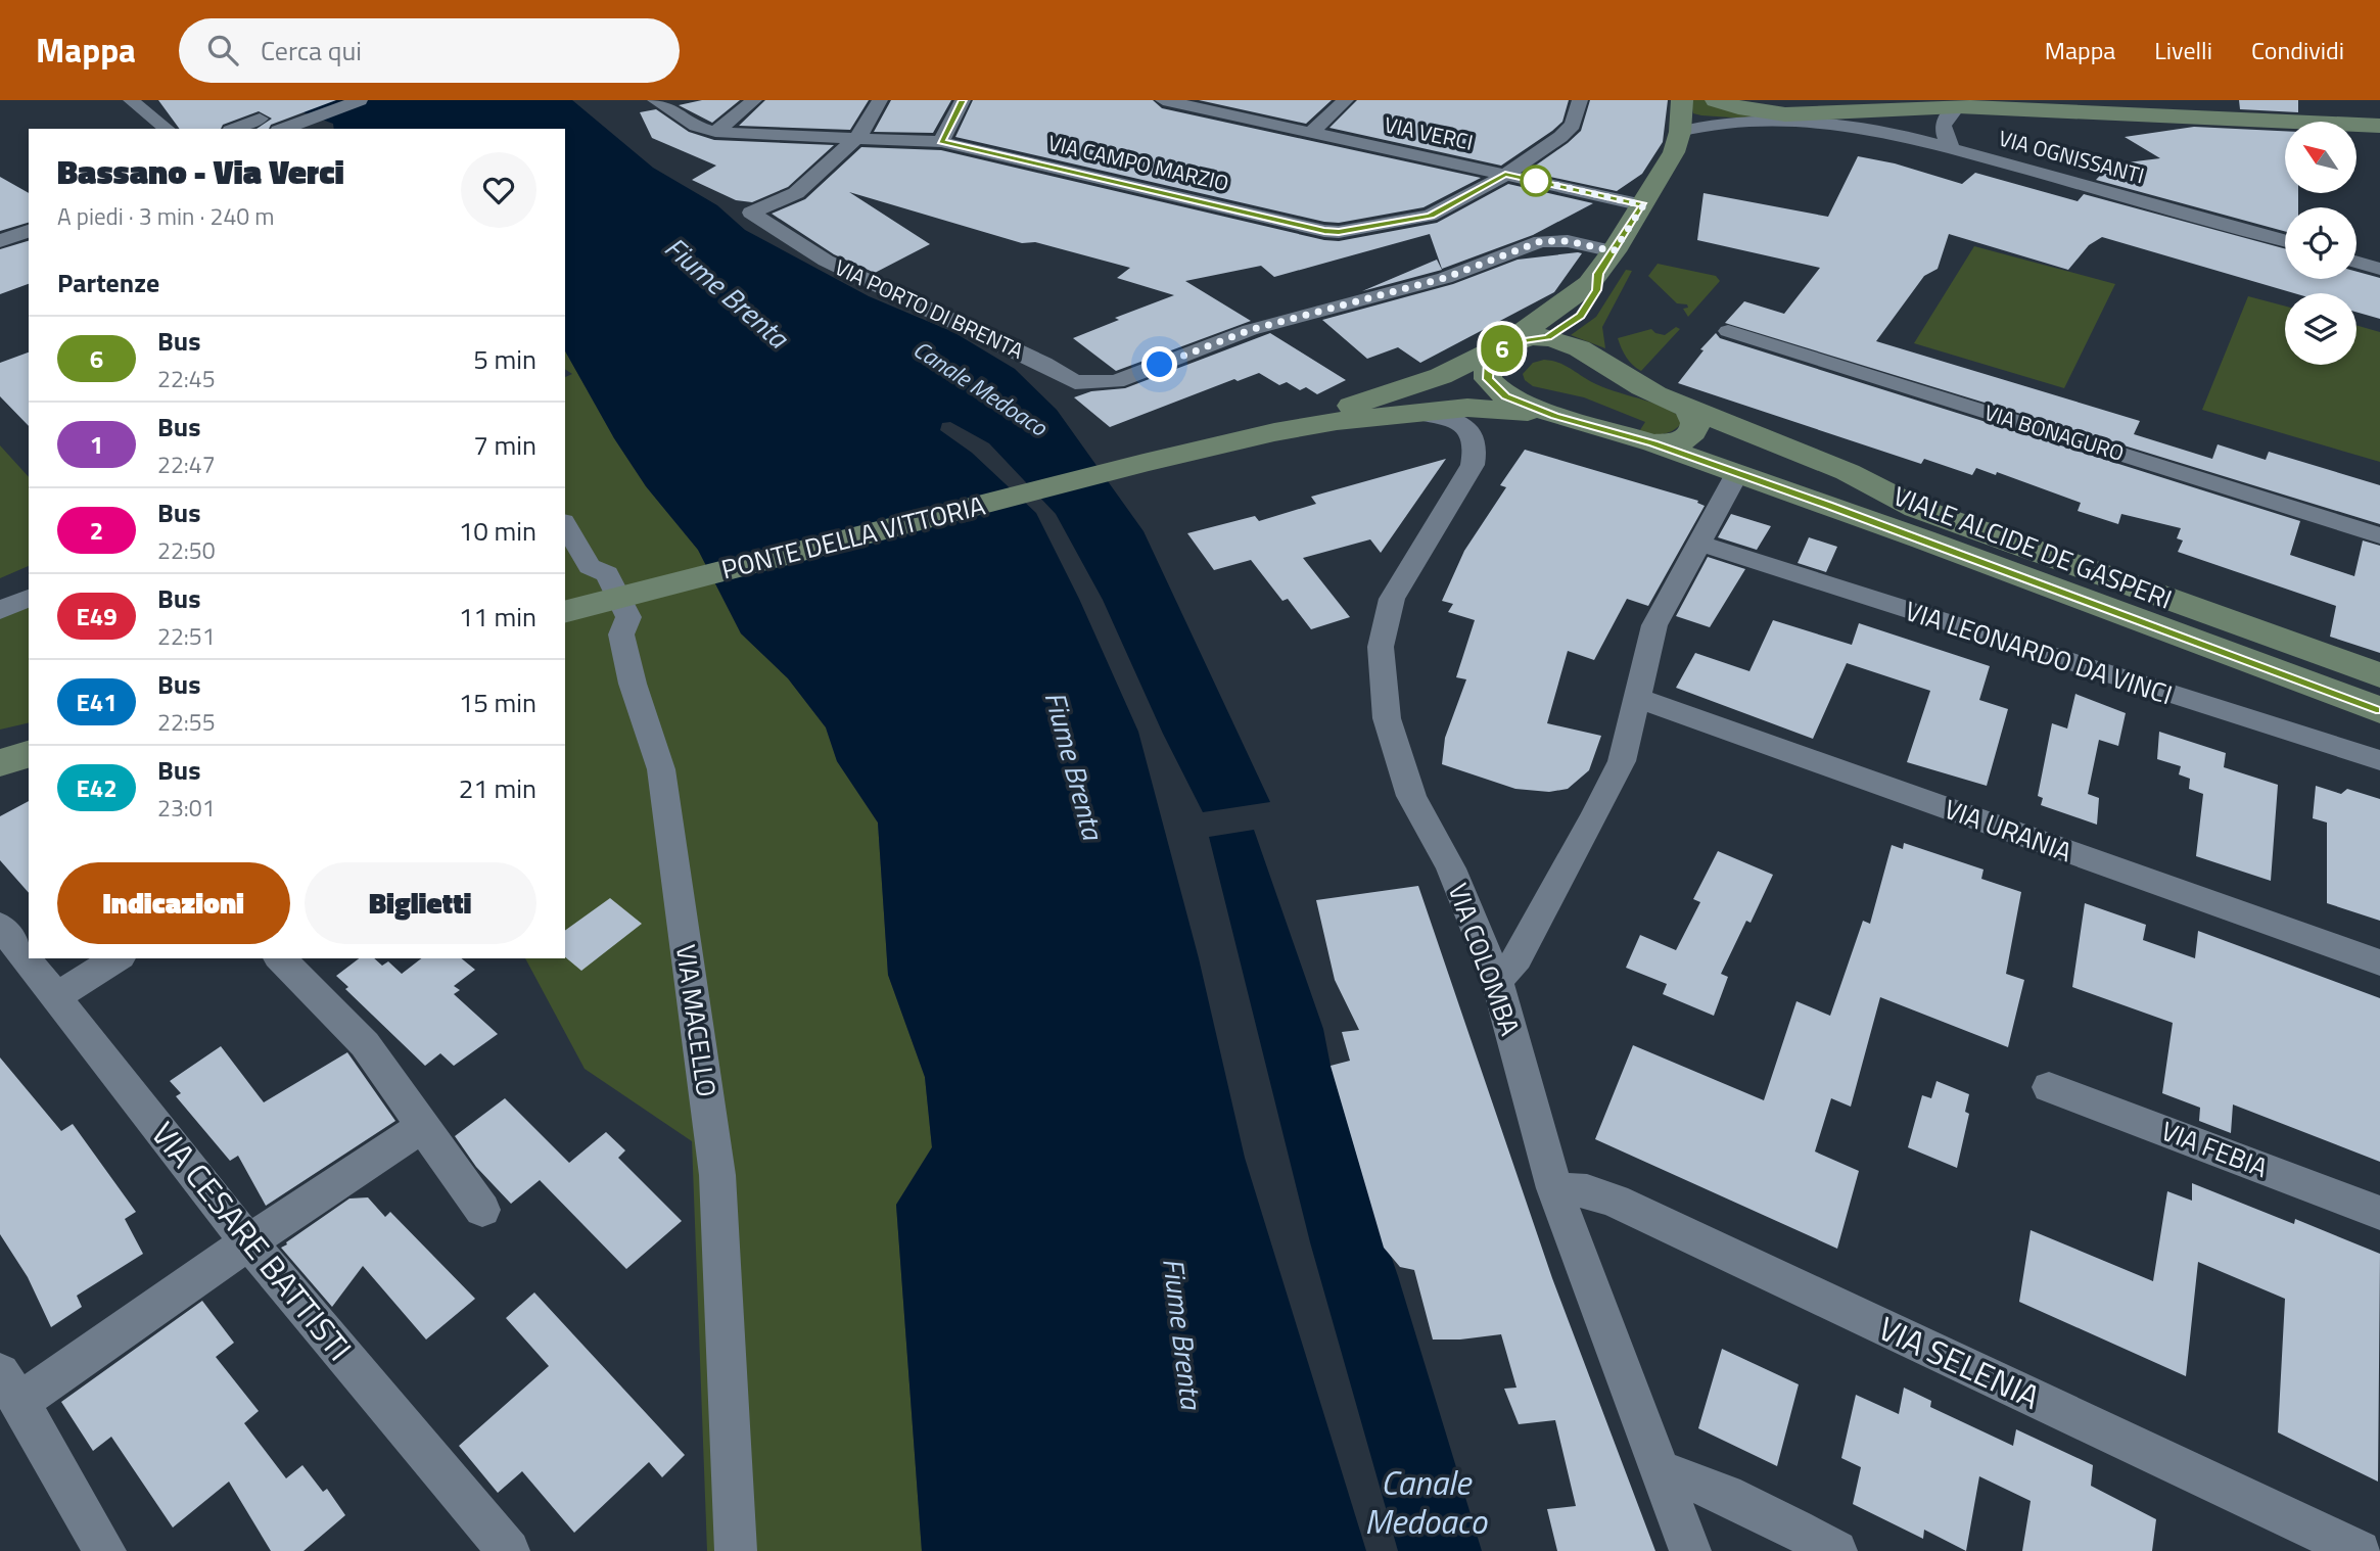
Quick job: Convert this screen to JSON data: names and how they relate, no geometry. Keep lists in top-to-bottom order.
{
  "streets": {
    "main road": ["PONTE DELLA VITTORIA", "VIALE ALCIDE DE GASPERI"],
    "street": [
      "VIA VERCI",
      "VIA OGNISSANTI",
      "VIA CAMPO MARZIO",
      "VIA PORTO DI BRENTA",
      "VIA BONAGURO",
      "VIA LEONARDO DA VINCI",
      "VIA URANIA",
      "VIA COLOMBA",
      "VIA MACELLO",
      "VIA FEBIA",
      "VIA CESARE BATTISTI",
      "VIA SELENIA"
    ]
  },
  "crossings": [
    ["VIA VERCI", "VIA CAMPO MARZIO"],
    ["VIA COLOMBA", "VIA SELENIA"]
  ],
  "water": ["Fiume Brenta", "Canale Medoaco"],
  "lines": ["bus line 6"],
  "north": "top left",
  "page": {
    "header": "Mappa",
    "search": "Cerca qui",
    "nav": ["Mappa", "Livelli", "Condividi"],
    "on_map": "6",
    "heading": [
      ["Bassano - Via Verci", "A piedi · 3 min · 240 m"],
      "Partenze"
    ],
    "list": [
      {
        "mark": "6",
        "name": "Bus",
        "note": "22:45",
        "value": "5 min"
      },
      {
        "mark": "1",
        "name": "Bus",
        "note": "22:47",
        "value": "7 min"
      },
      {
        "mark": "2",
        "name": "Bus",
        "note": "22:50",
        "value": "10 min"
      },
      {
        "mark": "E49",
        "name": "Bus",
        "note": "22:51",
        "value": "11 min"
      },
      {
        "mark": "E41",
        "name": "Bus",
        "note": "22:55",
        "value": "15 min"
      },
      {
        "mark": "E42",
        "name": "Bus",
        "note": "23:01",
        "value": "21 min"
      }
    ],
    "buttons": ["Indicazioni", "Biglietti"]
  }
}
